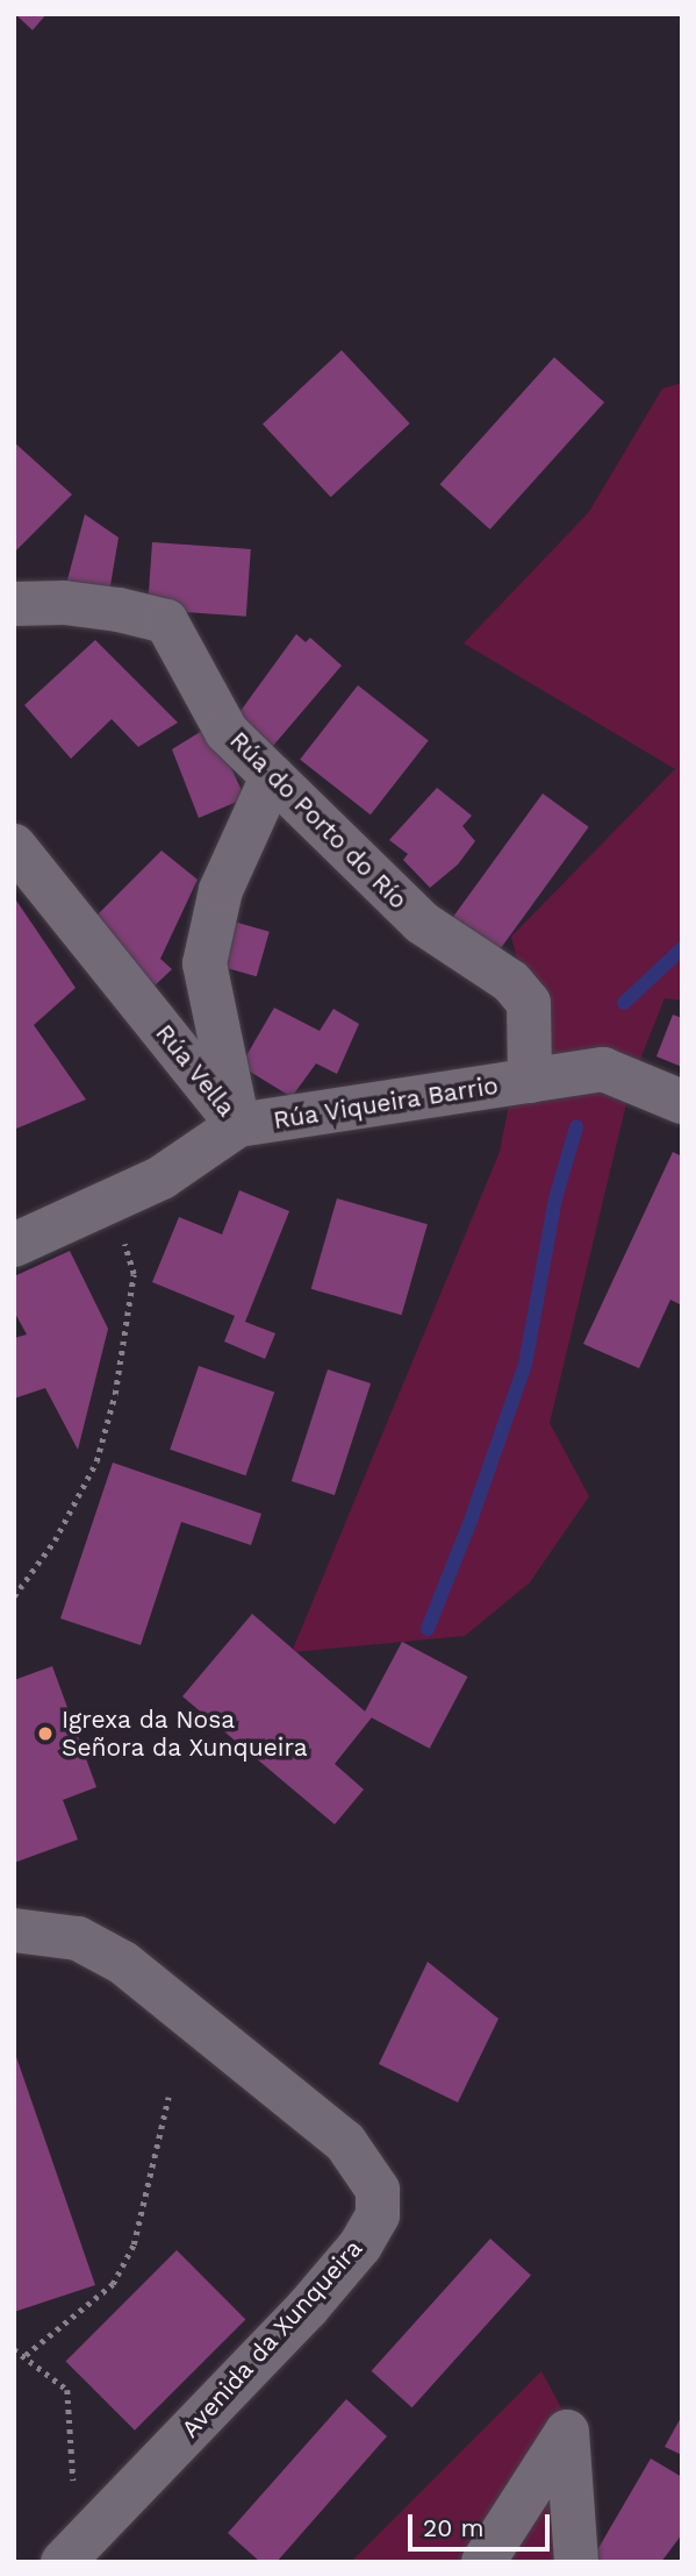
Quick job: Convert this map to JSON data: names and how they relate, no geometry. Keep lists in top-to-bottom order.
{
  "streets": {
    "street": [
      "Rúa do Porto do Río",
      "Rúa Vella",
      "Rúa Viqueira Barrio",
      "Avenida da Xunqueira"
    ]
  },
  "crossings": [
    ["Rúa do Porto do Río", "Rúa Vella"],
    ["Rúa do Porto do Río", "Rúa Viqueira Barrio"],
    ["Rúa Vella", "Rúa Viqueira Barrio"]
  ],
  "places": ["Igrexa da Nosa Señora da Xunqueira"],
  "scale_bar": "20 m"
}
